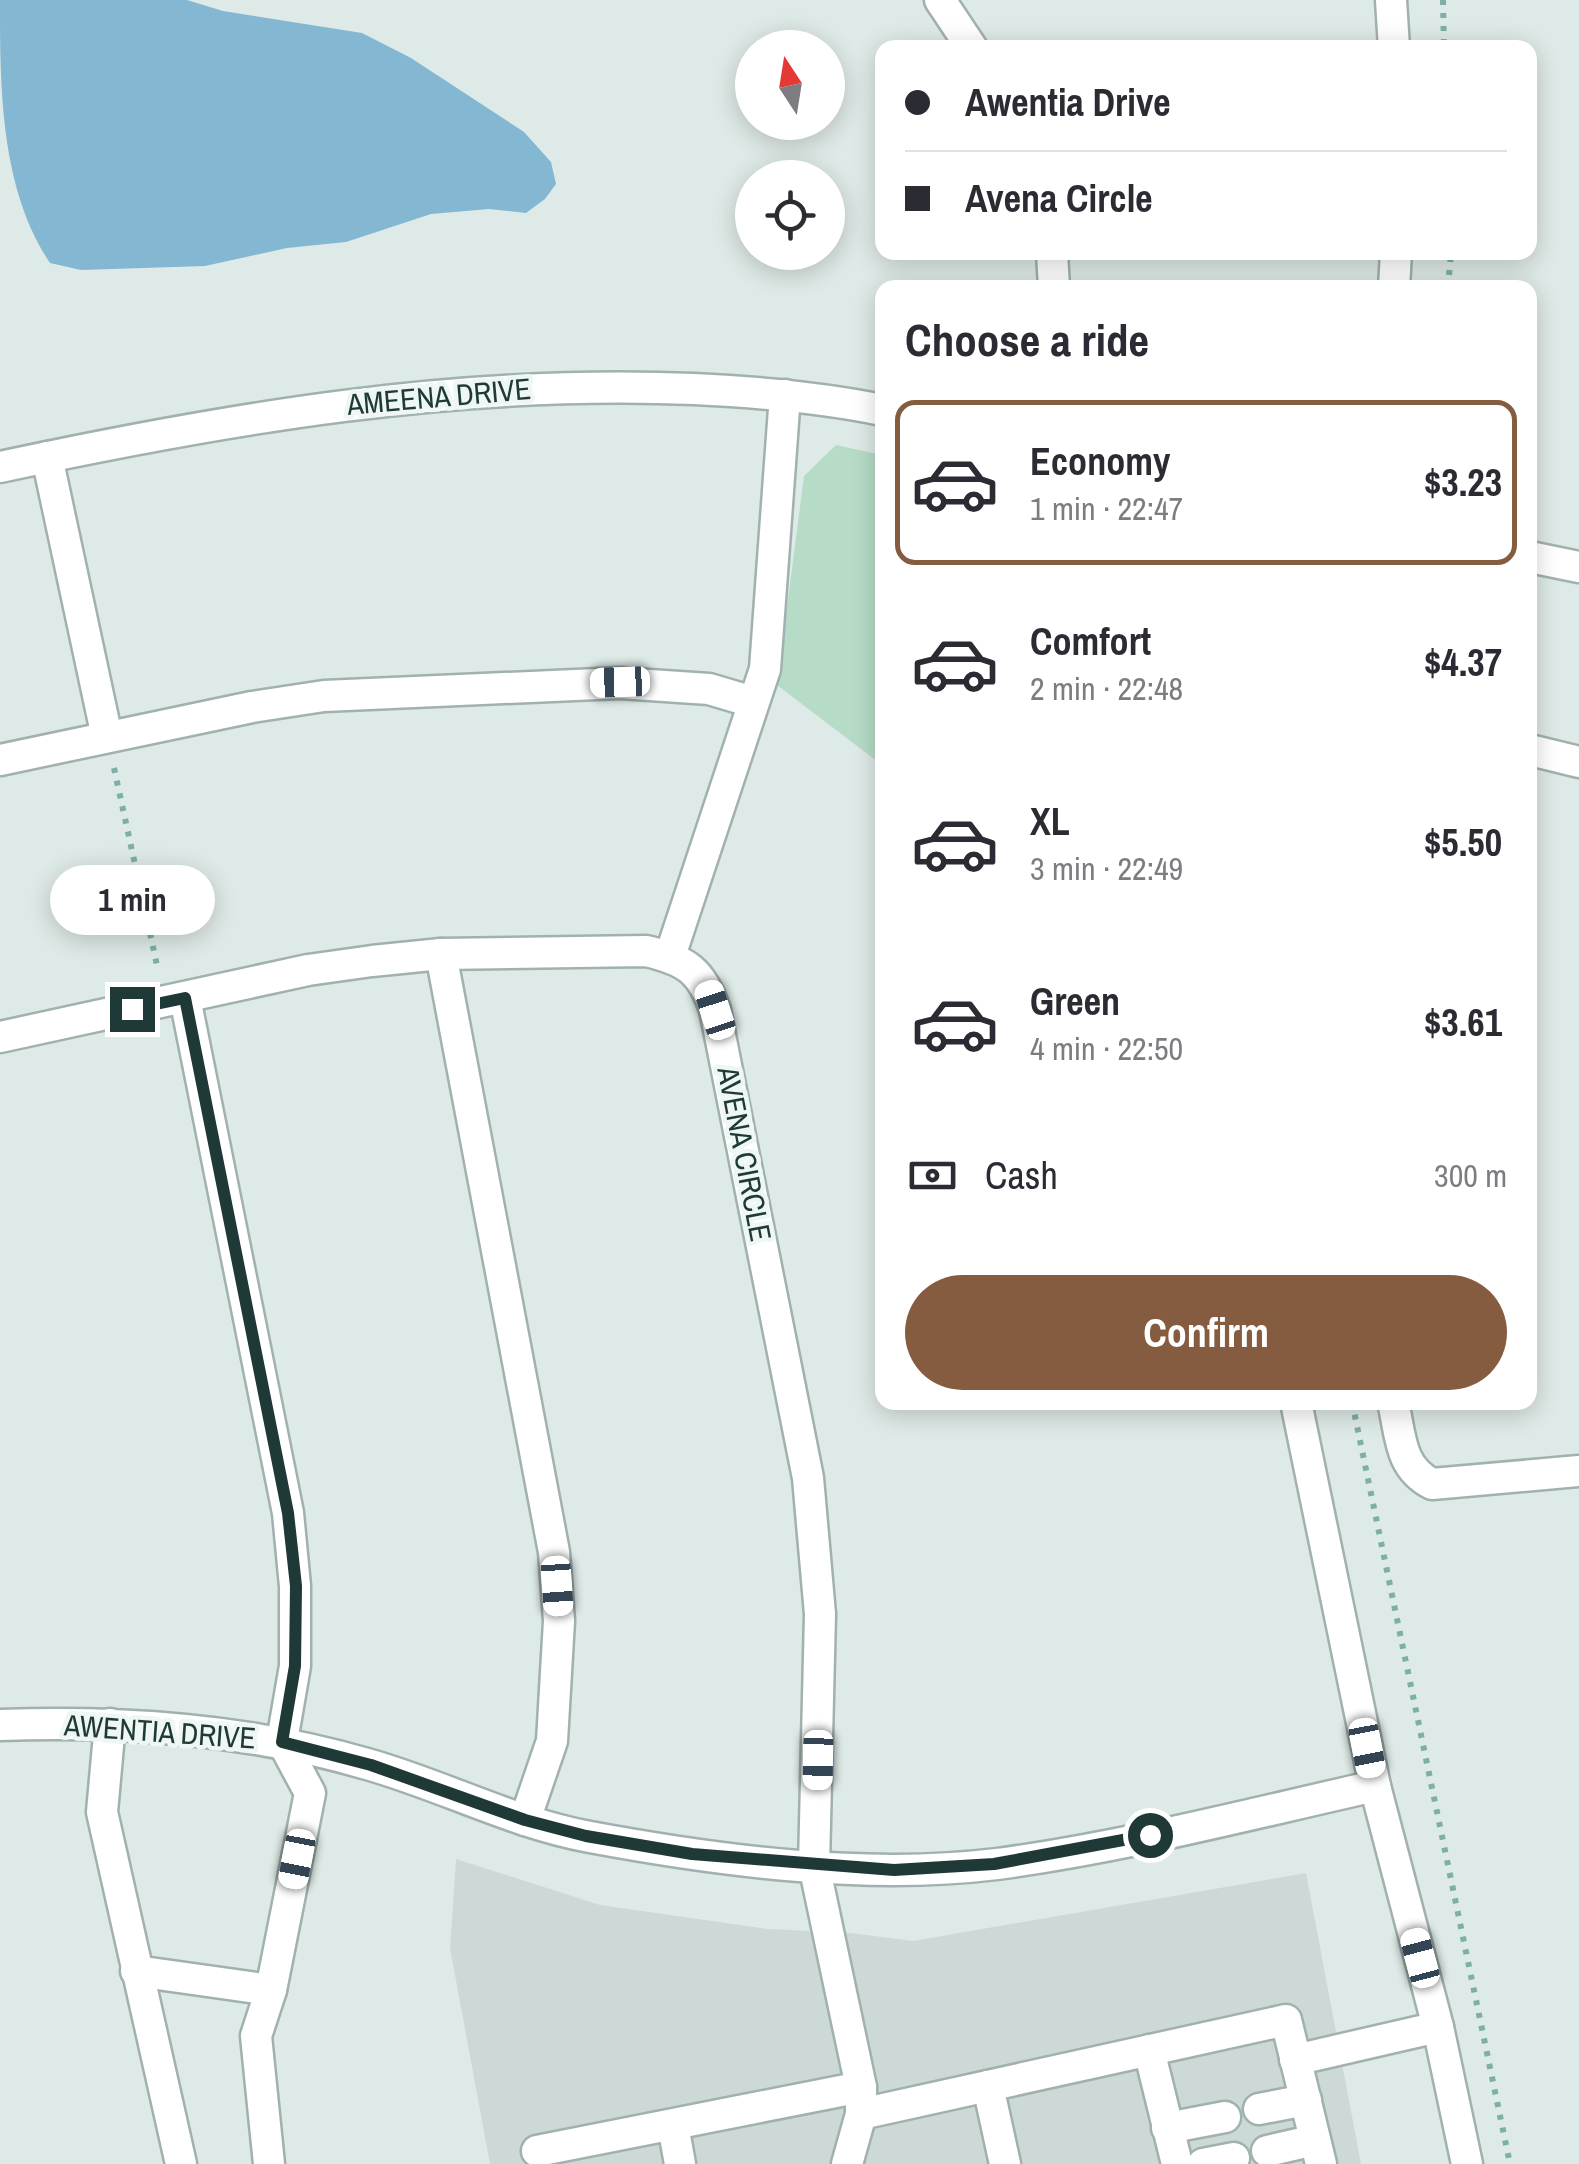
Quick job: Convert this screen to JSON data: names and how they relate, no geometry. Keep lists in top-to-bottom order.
{
  "streets": {
    "street": ["AMEENA DRIVE", "AVENA CIRCLE", "AWENTIA DRIVE"]
  },
  "crossings": [
    ["AVENA CIRCLE", "AWENTIA DRIVE"]
  ],
  "north": "top",
  "page": {
    "banner": ["Awentia Drive", "Avena Circle"],
    "heading": "Choose a ride",
    "list": [
      {
        "name": "Economy",
        "note": "1 min · 22:47",
        "value": "$3.23"
      },
      {
        "name": "Comfort",
        "note": "2 min · 22:48",
        "value": "$4.37"
      },
      {
        "name": "XL",
        "note": "3 min · 22:49",
        "value": "$5.50"
      },
      {
        "name": "Green",
        "note": "4 min · 22:50",
        "value": "$3.61"
      }
    ],
    "bubble": "1 min",
    "pay": ["Cash", "300 m"],
    "buttons": "Confirm"
  }
}
